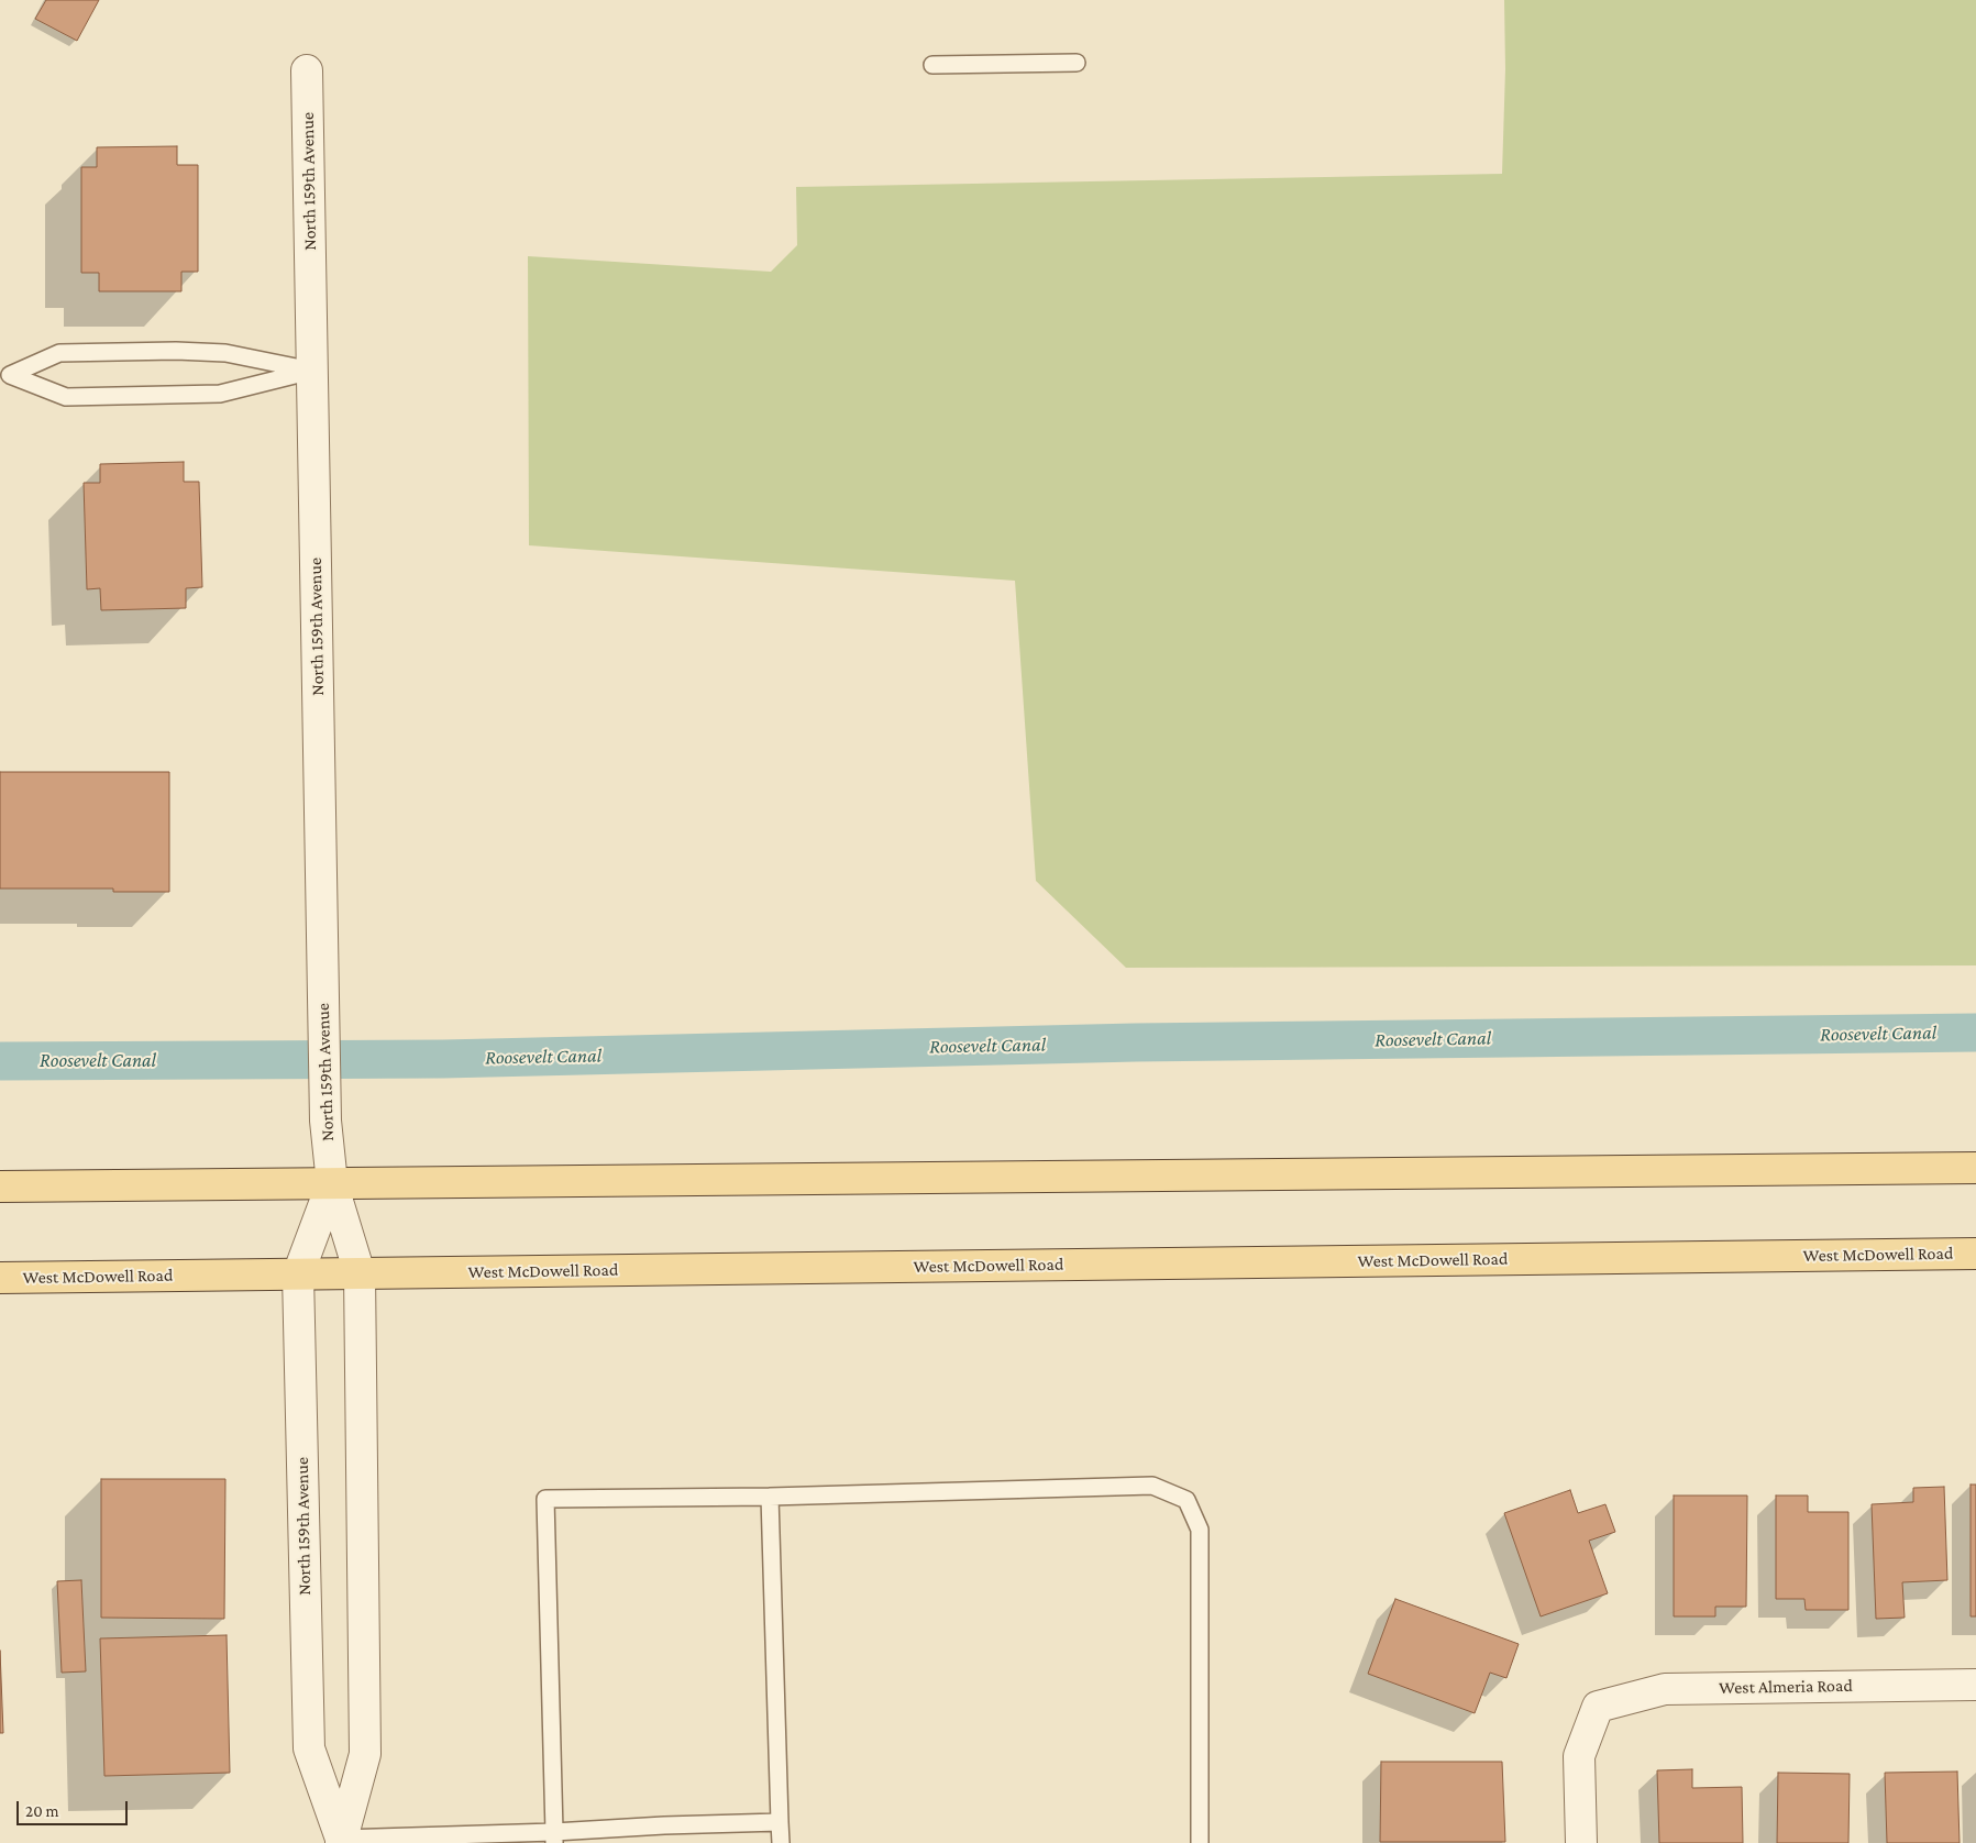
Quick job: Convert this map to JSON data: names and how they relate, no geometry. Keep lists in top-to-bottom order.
{
  "streets": {
    "main road": ["West McDowell Road"],
    "street": ["North 159th Avenue", "West Almeria Road"]
  },
  "crossings": [
    ["North 159th Avenue", "West McDowell Road"]
  ],
  "water": ["Roosevelt Canal"],
  "scale_bar": "20 m"
}
